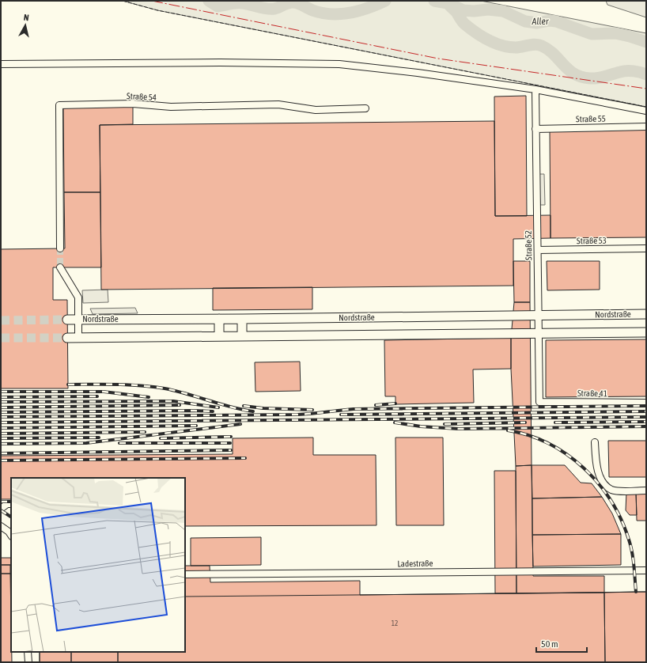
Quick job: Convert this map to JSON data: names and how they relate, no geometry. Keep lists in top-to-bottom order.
{
  "streets": {
    "street": [
      "Straße 54",
      "Straße 55",
      "Straße 53",
      "Straße 52",
      "Nordstraße",
      "Straße 41",
      "Ladestraße"
    ]
  },
  "crossings": [
    ["Straße 55", "Straße 52"],
    ["Straße 53", "Straße 52"],
    ["Straße 52", "Nordstraße"],
    ["Straße 52", "Straße 41"]
  ],
  "water": ["Aller"],
  "house_numbers": ["12"],
  "scale_bar": "50 m",
  "north": "top"
}
